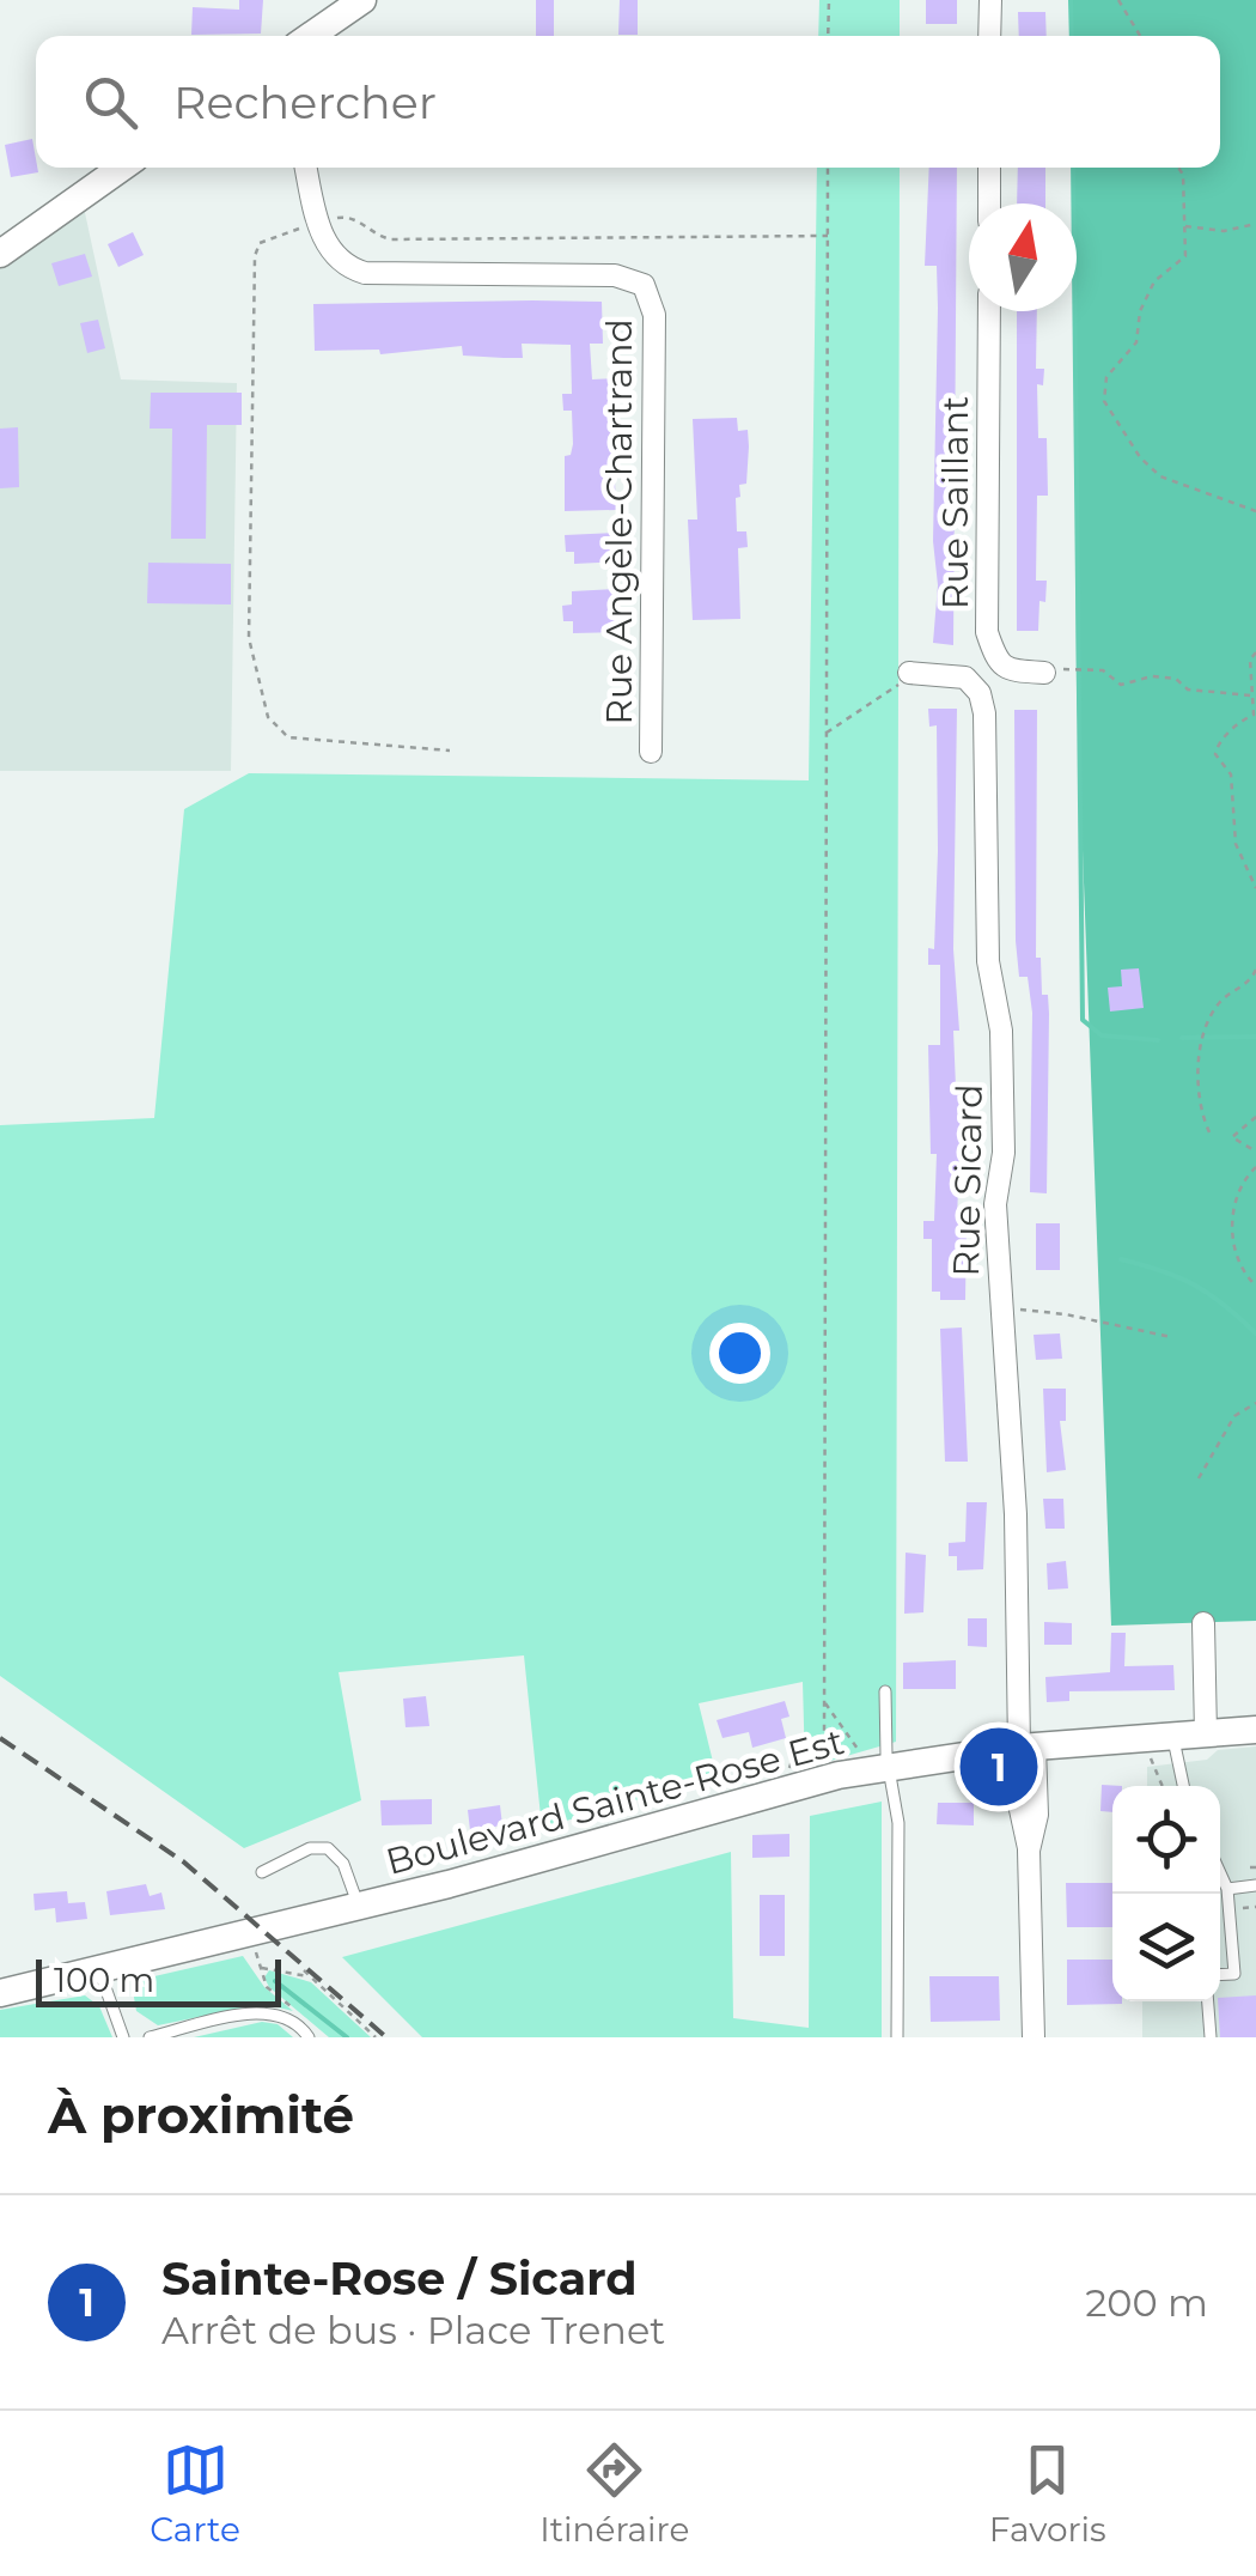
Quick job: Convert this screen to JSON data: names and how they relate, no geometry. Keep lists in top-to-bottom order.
{
  "streets": {
    "street": [
      "Rue Saillant",
      "Rue Angèle-Chartrand",
      "Rue Sicard",
      "Boulevard Sainte-Rose Est"
    ]
  },
  "crossings": [
    ["Rue Sicard", "Boulevard Sainte-Rose Est"]
  ],
  "scale_bar": "100 m",
  "north": "top",
  "page": {
    "search": "Rechercher",
    "pins": "1",
    "scale": "100 m",
    "heading": "À proximité",
    "list": [
      {
        "mark": "1",
        "name": "Sainte-Rose / Sicard",
        "note": "Arrêt de bus · Place Trenet",
        "value": "200 m"
      }
    ],
    "nav": ["Carte", "Itinéraire", "Favoris"]
  }
}
